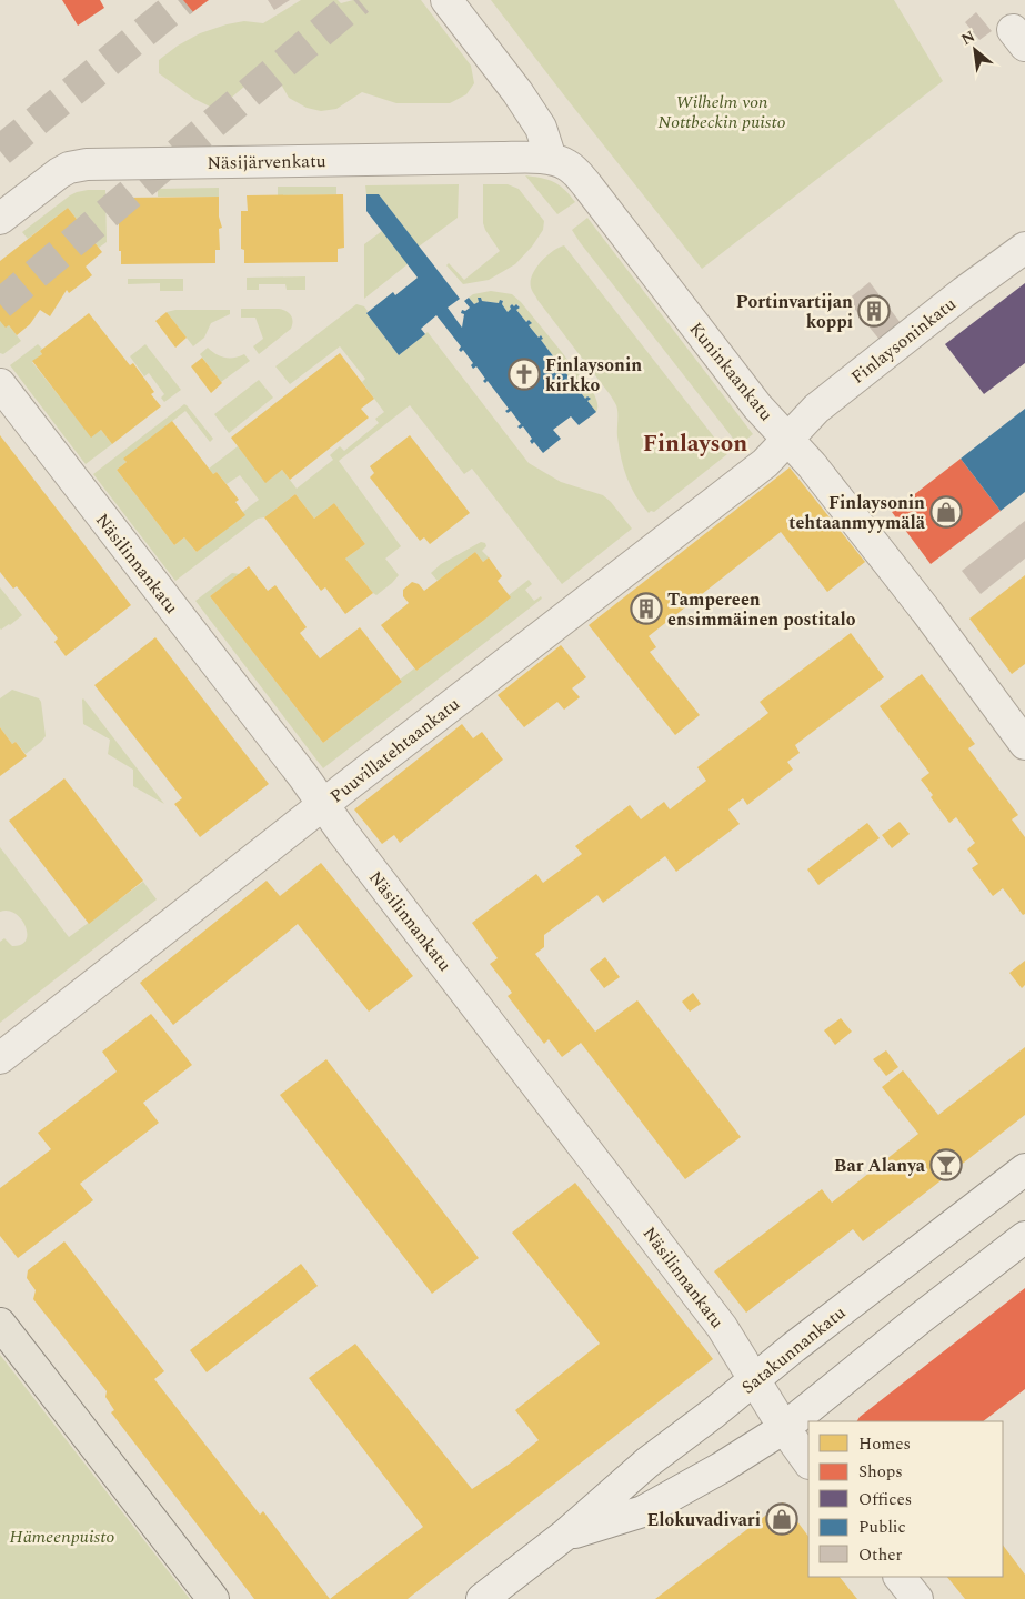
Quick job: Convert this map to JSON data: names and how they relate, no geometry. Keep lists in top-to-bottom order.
{
  "streets": {
    "street": [
      "Näsijärvenkatu",
      "Finlaysoninkatu",
      "Kuninkaankatu",
      "Näsilinnankatu",
      "Puuvillatehtaankatu",
      "Satakunnankatu"
    ]
  },
  "crossings": [
    ["Näsijärvenkatu", "Kuninkaankatu"],
    ["Finlaysoninkatu", "Kuninkaankatu"],
    ["Finlaysoninkatu", "Puuvillatehtaankatu"],
    ["Kuninkaankatu", "Puuvillatehtaankatu"],
    ["Näsilinnankatu", "Puuvillatehtaankatu"],
    ["Näsilinnankatu", "Satakunnankatu"]
  ],
  "districts": ["Finlayson"],
  "parks": ["Wilhelm von Nottbeckin puisto", "Hämeenpuisto"],
  "places": {
    "building": ["Portinvartijan koppi", "Tampereen ensimmäinen postitalo"],
    "church": ["Finlaysonin kirkko"],
    "shop": ["Finlaysonin tehtaanmyymälä", "Elokuvadivari"],
    "bar": ["Bar Alanya"]
  },
  "legend": [
    "Homes",
    "Shops",
    "Offices",
    "Public",
    "Other"
  ],
  "north": "top left"
}
